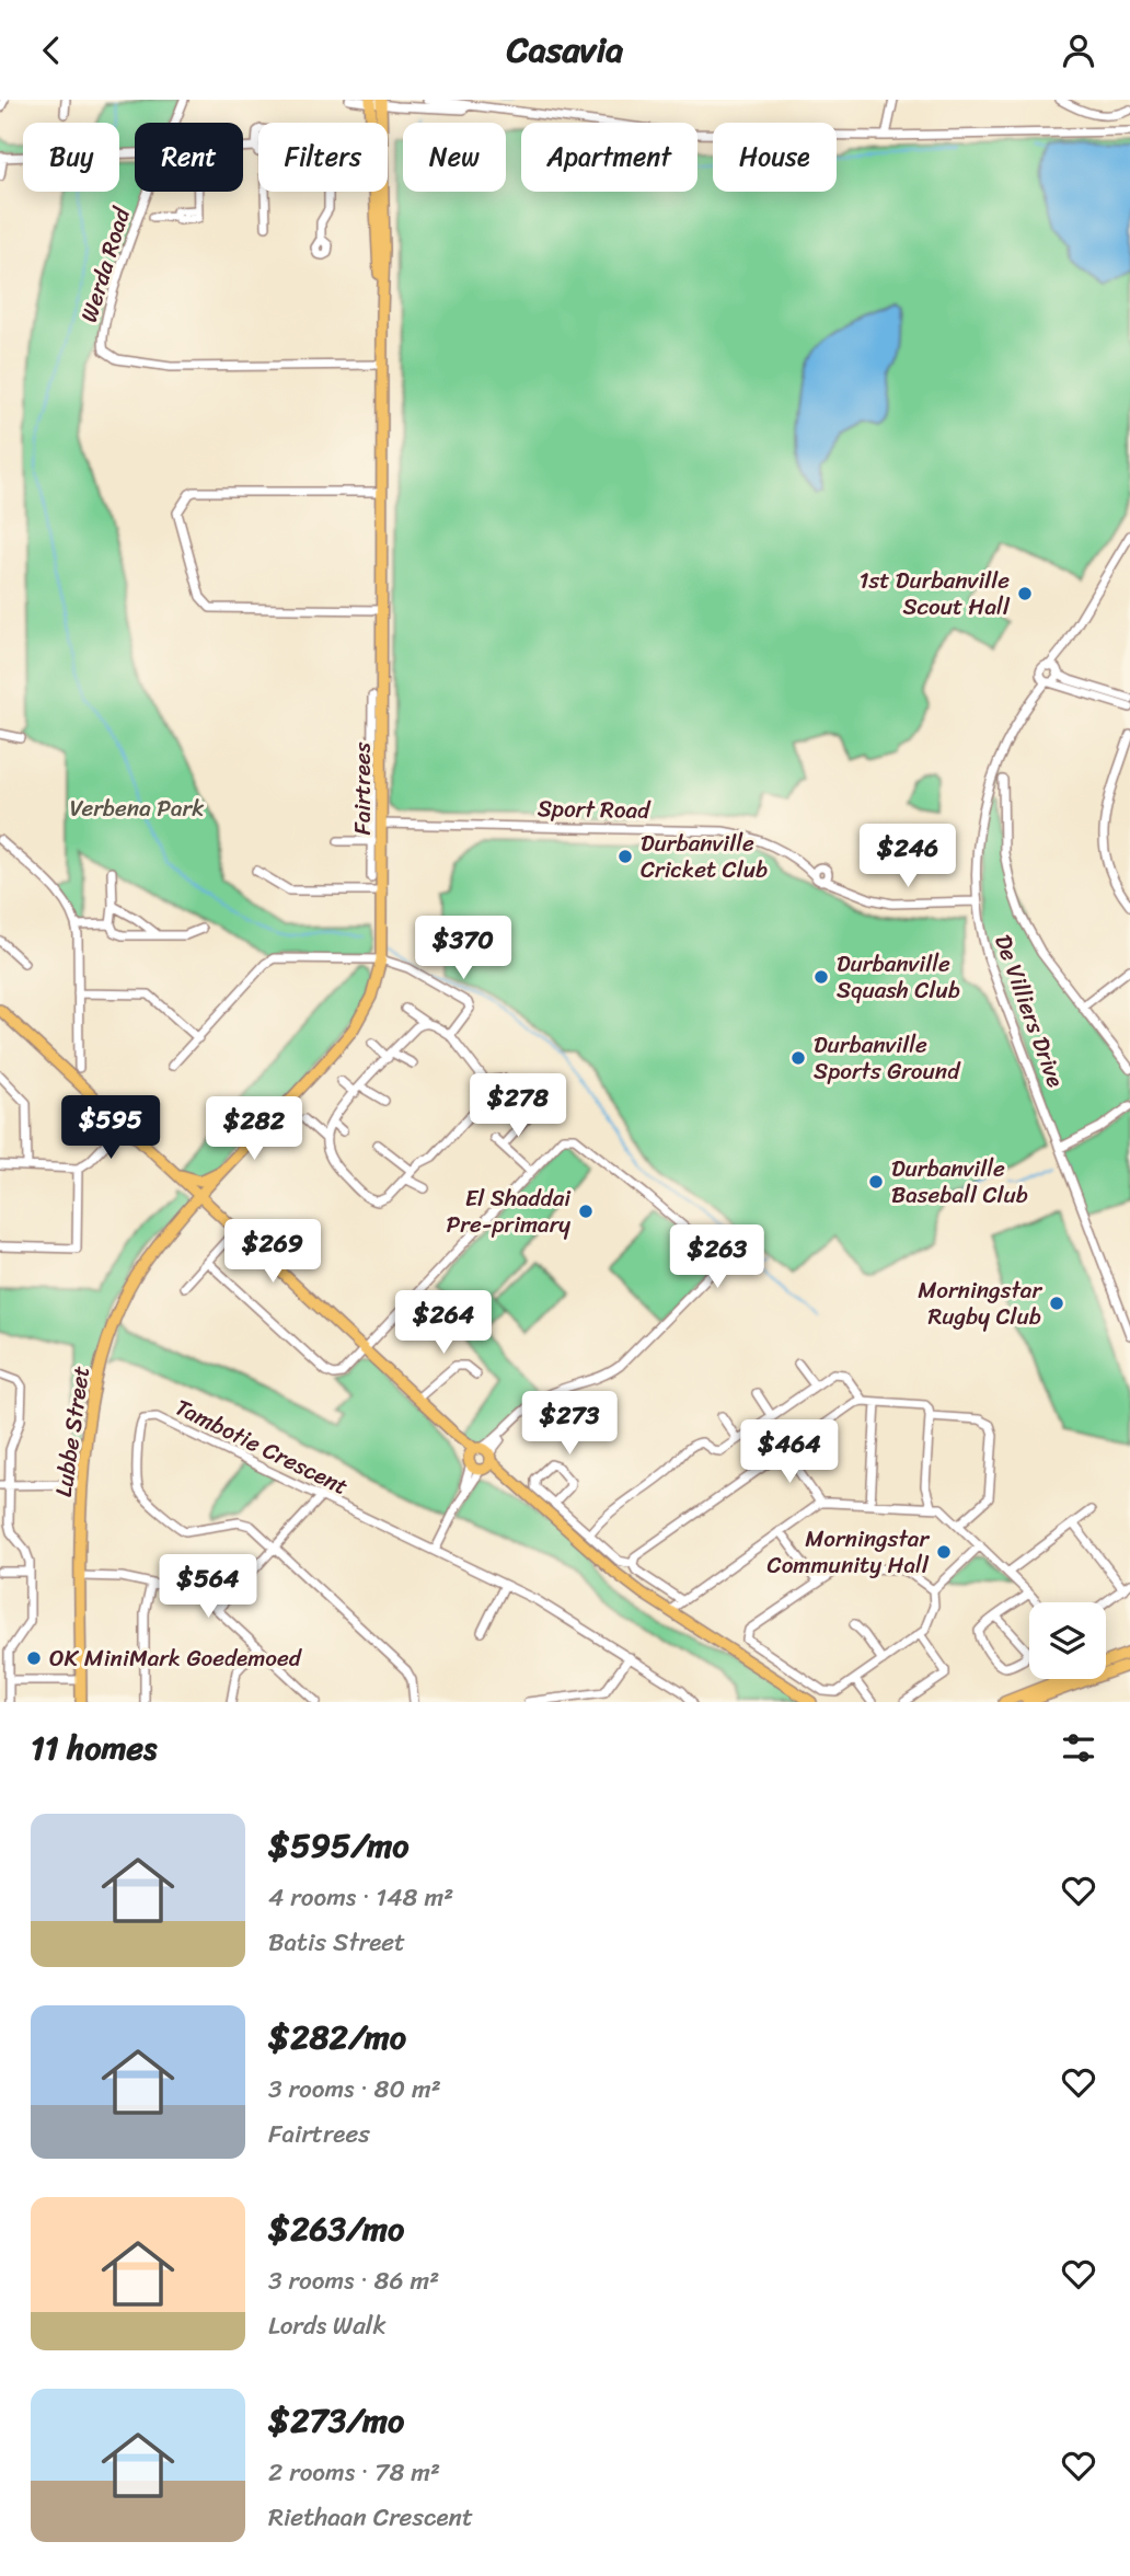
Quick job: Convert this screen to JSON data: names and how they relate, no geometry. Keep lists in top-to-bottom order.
{
  "streets": {
    "main road": ["Fairtrees", "Lubbe Street"],
    "street": [
      "Werda Road",
      "Sport Road",
      "De Villiers Drive",
      "Tambotie Crescent"
    ]
  },
  "crossings": [
    ["Werda Road", "Fairtrees"],
    ["Fairtrees", "Sport Road"],
    ["Fairtrees", "Lubbe Street"],
    ["Sport Road", "De Villiers Drive"]
  ],
  "parks": ["Verbena Park"],
  "places": [
    "1st Durbanville Scout Hall",
    "Durbanville Cricket Club",
    "Durbanville Squash Club",
    "Durbanville Sports Ground",
    "Durbanville Baseball Club",
    "El Shaddai Pre-primary",
    "Morningstar Rugby Club",
    "Morningstar Community Hall",
    "OK MiniMark Goedemoed"
  ],
  "page": {
    "header": "Casavia",
    "chip": [
      "Buy",
      "Rent",
      "Filters",
      "New",
      "Apartment",
      "House"
    ],
    "price": [
      "$246",
      "$370",
      "$278",
      "$595",
      "$282",
      "$269",
      "$263",
      "$264",
      "$273",
      "$464",
      "$564"
    ],
    "heading": "11 homes",
    "list": [
      {
        "name": "$595/mo",
        "note": "4 rooms · 148 m² · Batis Street"
      },
      {
        "name": "$282/mo",
        "note": "3 rooms · 80 m² · Fairtrees"
      },
      {
        "name": "$263/mo",
        "note": "3 rooms · 86 m² · Lords Walk"
      },
      {
        "name": "$273/mo",
        "note": "2 rooms · 78 m² · Riethaan Crescent"
      }
    ]
  }
}
